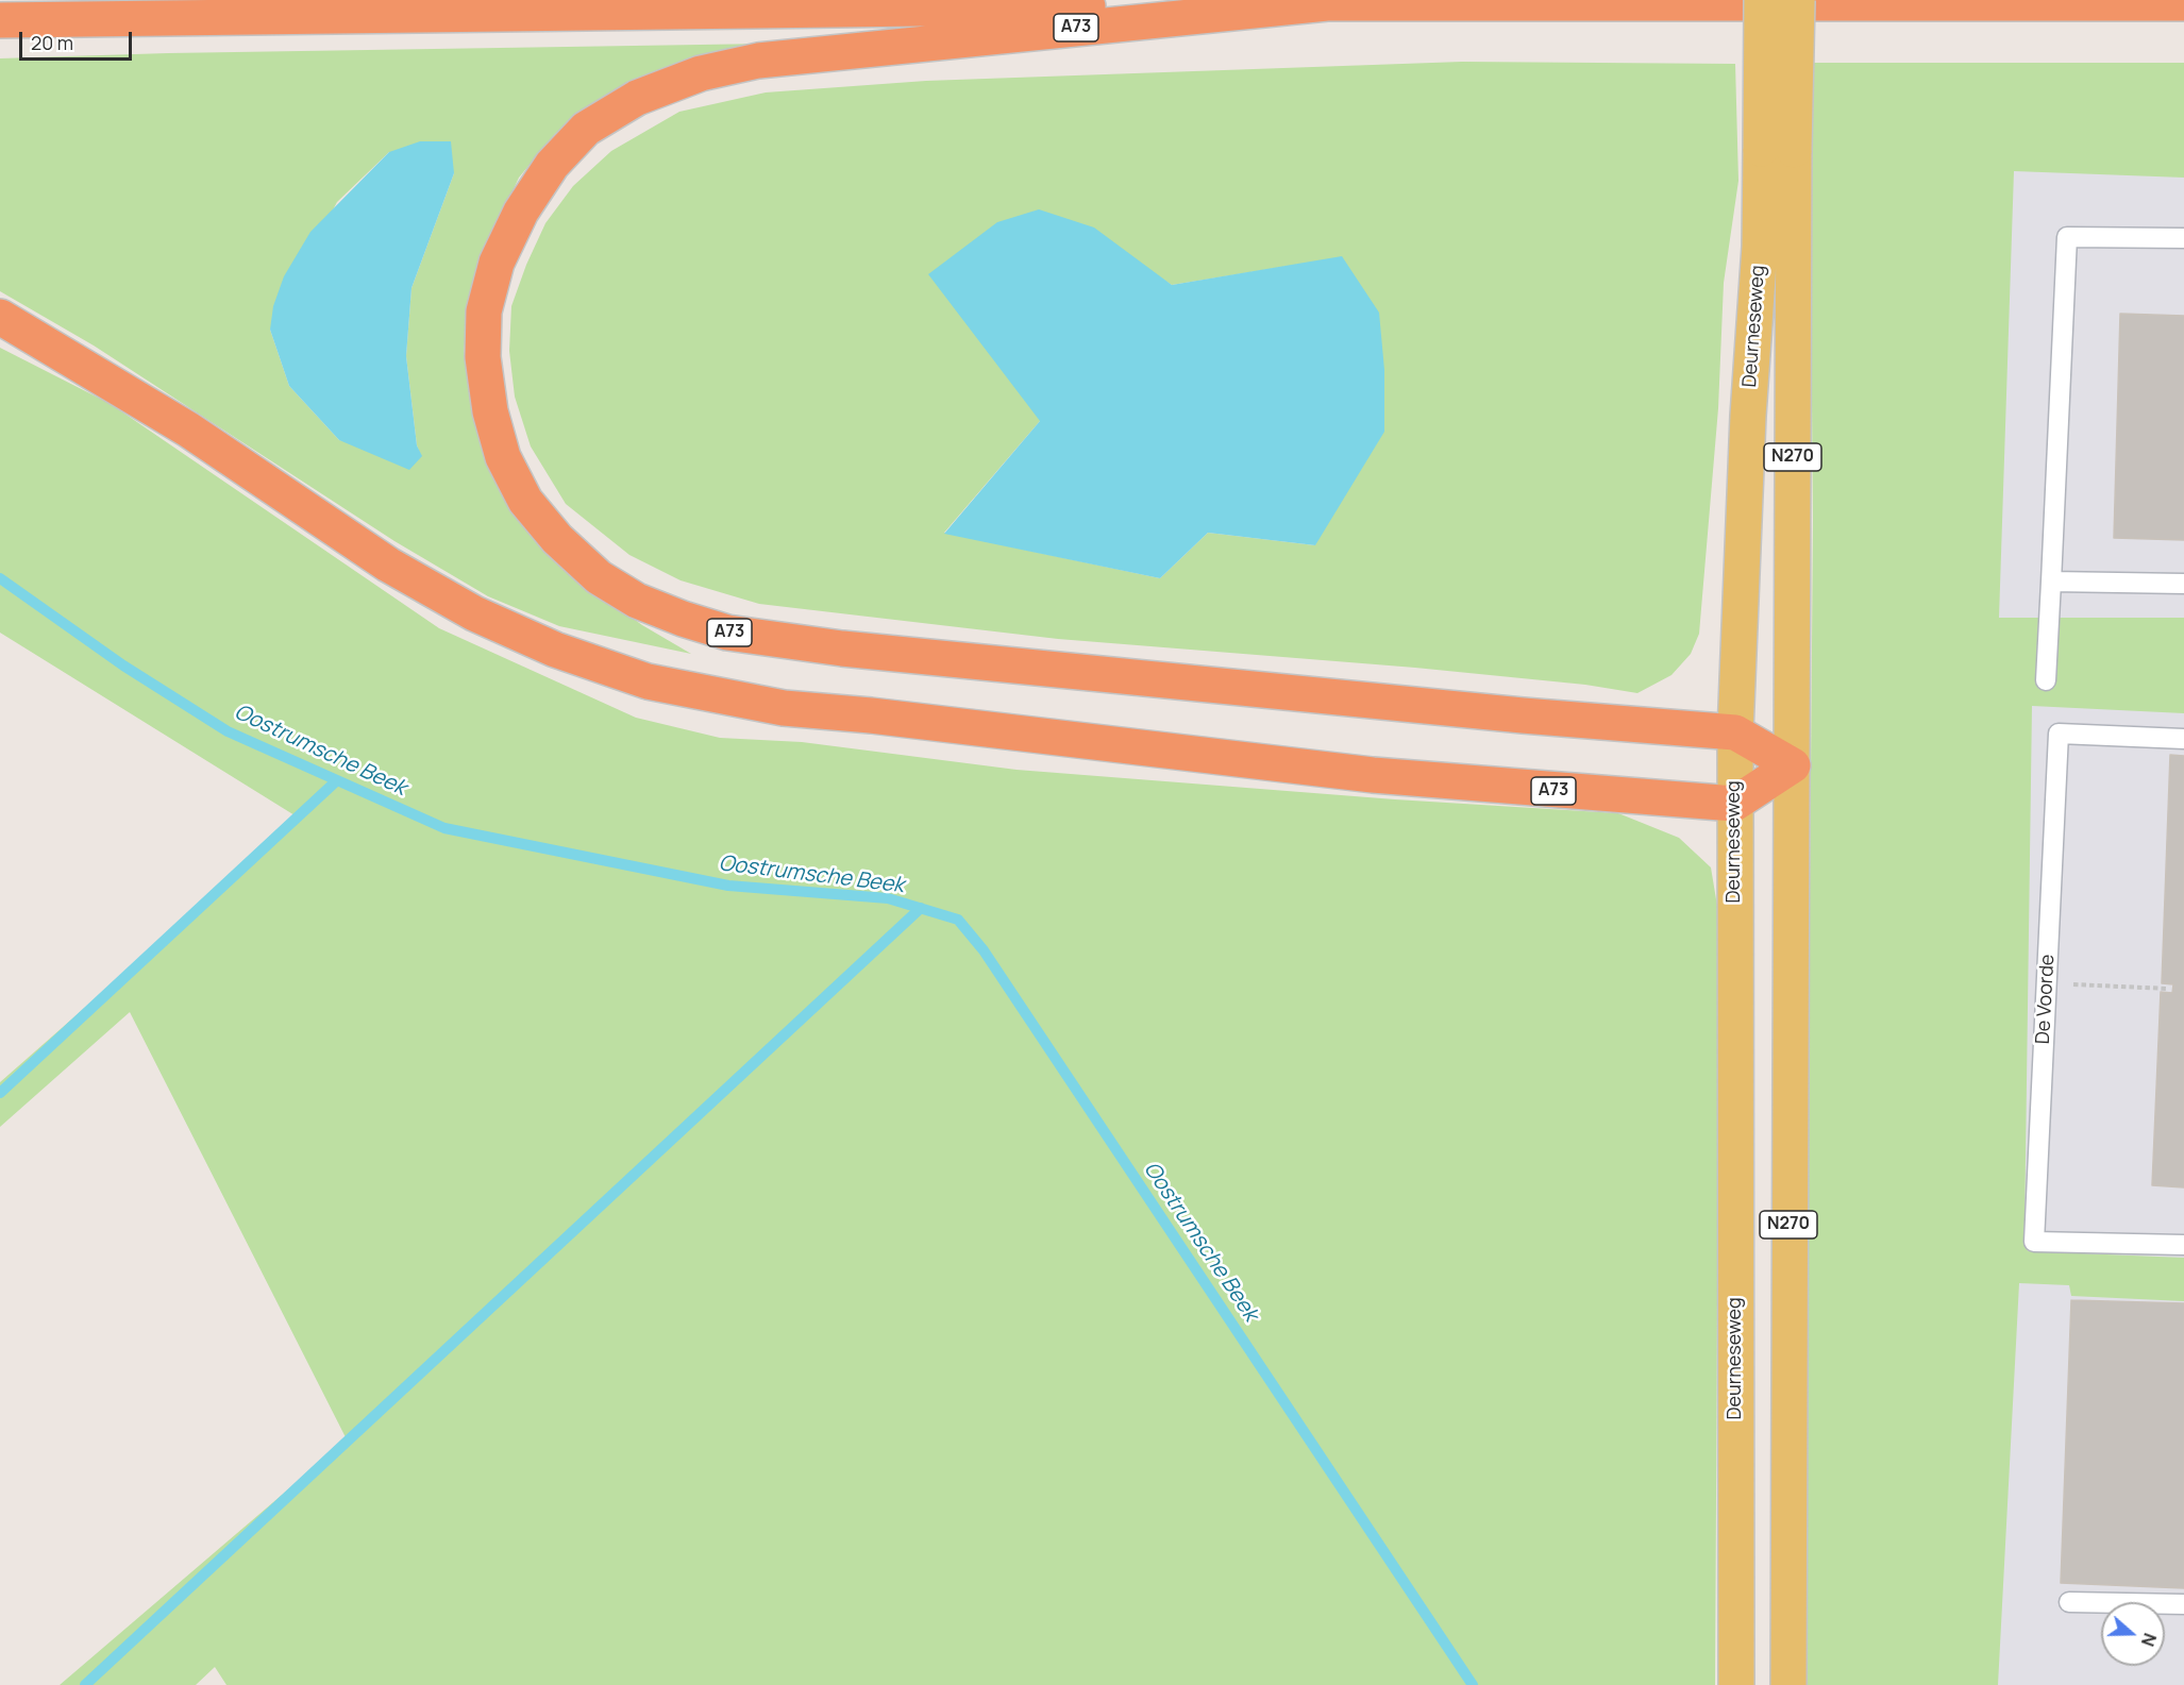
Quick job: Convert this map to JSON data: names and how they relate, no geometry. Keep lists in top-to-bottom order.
{
  "streets": {
    "highway": ["A73"],
    "main road": ["Deurneseweg", "N270"],
    "lane": ["De Voorde"]
  },
  "crossings": [
    ["A73", "Deurneseweg"]
  ],
  "water": ["Oostrumsche Beek"],
  "scale_bar": "20 m",
  "north": "right"
}
